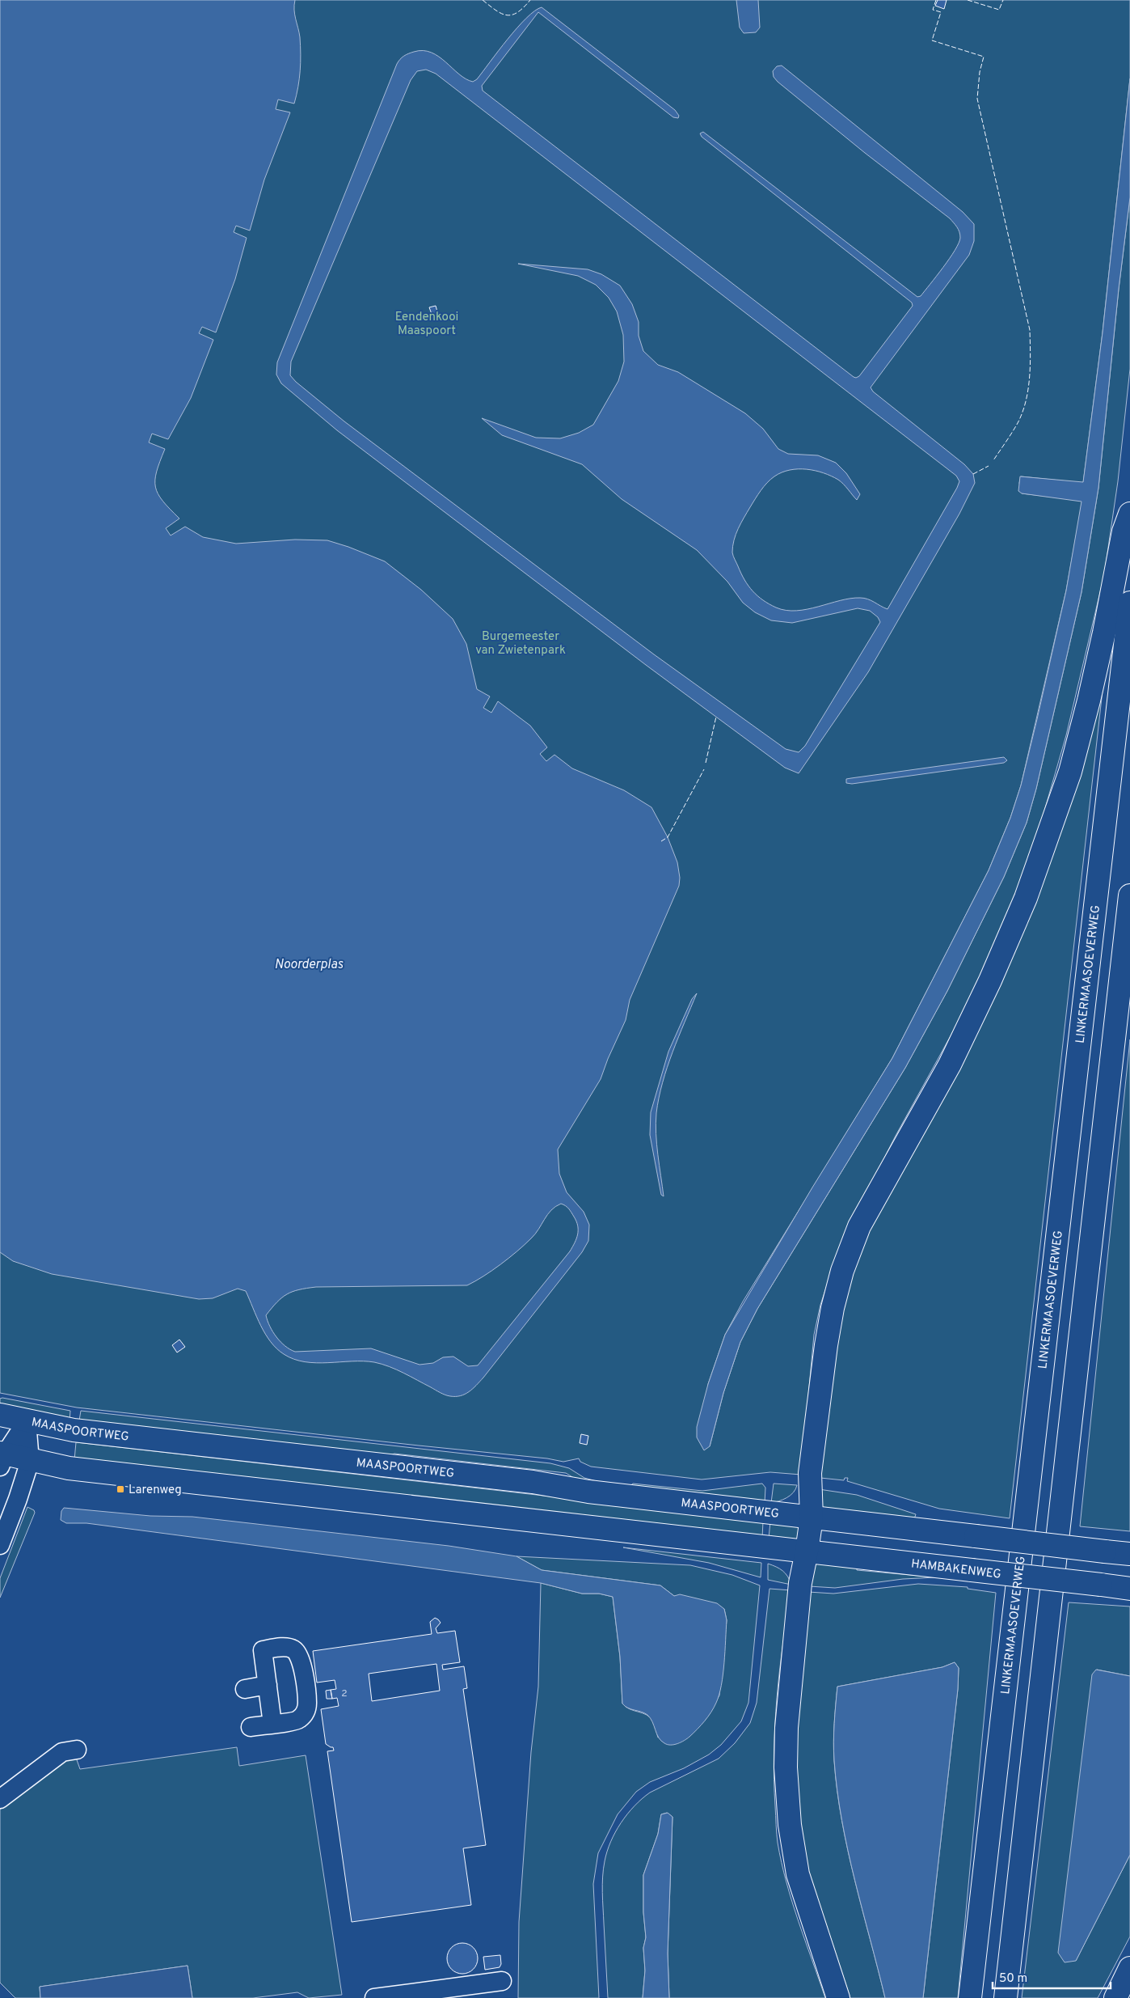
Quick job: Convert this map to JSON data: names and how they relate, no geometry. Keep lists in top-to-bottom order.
{
  "streets": {
    "main road": ["LINKERMAASOEVERWEG", "MAASPOORTWEG", "HAMBAKENWEG"]
  },
  "water": ["Noorderplas"],
  "parks": ["Eendenkooi Maaspoort", "Burgemeester van Zwietenpark"],
  "places": {
    "transit": ["Larenweg"]
  },
  "house_numbers": ["2"],
  "scale_bar": "50 m"
}
